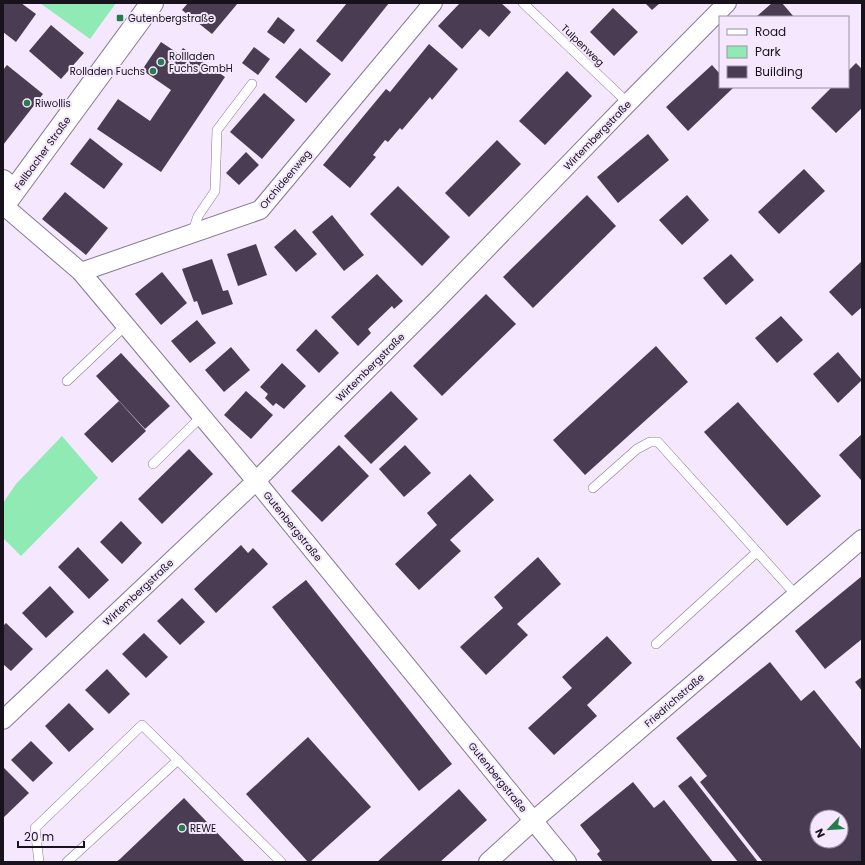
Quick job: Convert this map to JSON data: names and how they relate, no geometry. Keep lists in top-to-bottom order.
{
  "streets": {
    "street": [
      "Wirtembergstraße",
      "Fellbacher Straße",
      "Orchideenweg",
      "Gutenbergstraße",
      "Friedrichstraße"
    ],
    "lane": ["Tulpenweg"]
  },
  "crossings": [
    ["Tulpenweg", "Wirtembergstraße"],
    ["Wirtembergstraße", "Gutenbergstraße"],
    ["Fellbacher Straße", "Gutenbergstraße"],
    ["Orchideenweg", "Gutenbergstraße"],
    ["Gutenbergstraße", "Friedrichstraße"]
  ],
  "places": {
    "transit": ["Gutenbergstraße"],
    "other": [
      "Rollladen Fuchs GmbH",
      "Rolladen Fuchs",
      "Riwollis",
      "REWE"
    ]
  },
  "legend": ["Road", "Park", "Building"],
  "scale_bar": "20 m",
  "north": "bottom left"
}
